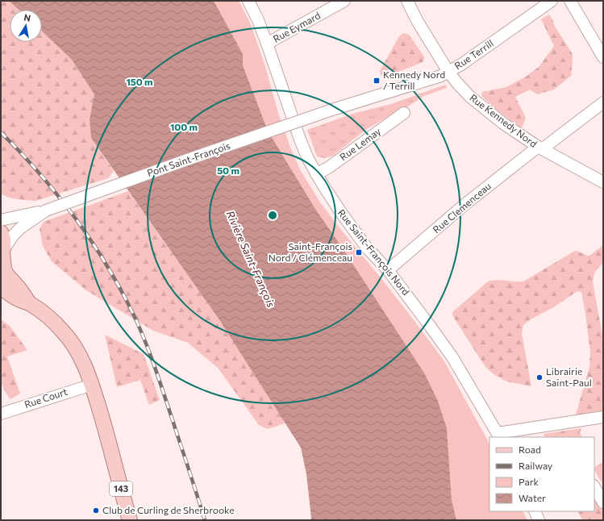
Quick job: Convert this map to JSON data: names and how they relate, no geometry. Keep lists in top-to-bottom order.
{
  "streets": {
    "main road": ["143"],
    "street": [
      "Rue Eymard",
      "Rue Terrill",
      "Rue Kennedy Nord",
      "Rue Lemay",
      "Pont Saint-François",
      "Rue Clemenceau",
      "Rue Saint-François Nord",
      "Rue Court"
    ]
  },
  "crossings": [
    ["Rue Eymard", "Rue Saint-François Nord"],
    ["Rue Terrill", "Rue Kennedy Nord"],
    ["Rue Terrill", "Pont Saint-François"],
    ["Rue Kennedy Nord", "Rue Clemenceau"],
    ["Rue Lemay", "Rue Saint-François Nord"],
    ["Rue Clemenceau", "Rue Saint-François Nord"],
    ["Rue Court", "143"]
  ],
  "water": ["Rivière Saint-François"],
  "places": {
    "transit": ["Kennedy Nord / Terrill", "Saint-François Nord / Clémenceau"],
    "other": ["Librairie Saint-Paul", "Club de Curling de Sherbrooke"]
  },
  "legend": [
    "Road",
    "Railway",
    "Park",
    "Water"
  ],
  "north": "top",
  "rings": ["150 m", "100 m", "50 m"]
}
